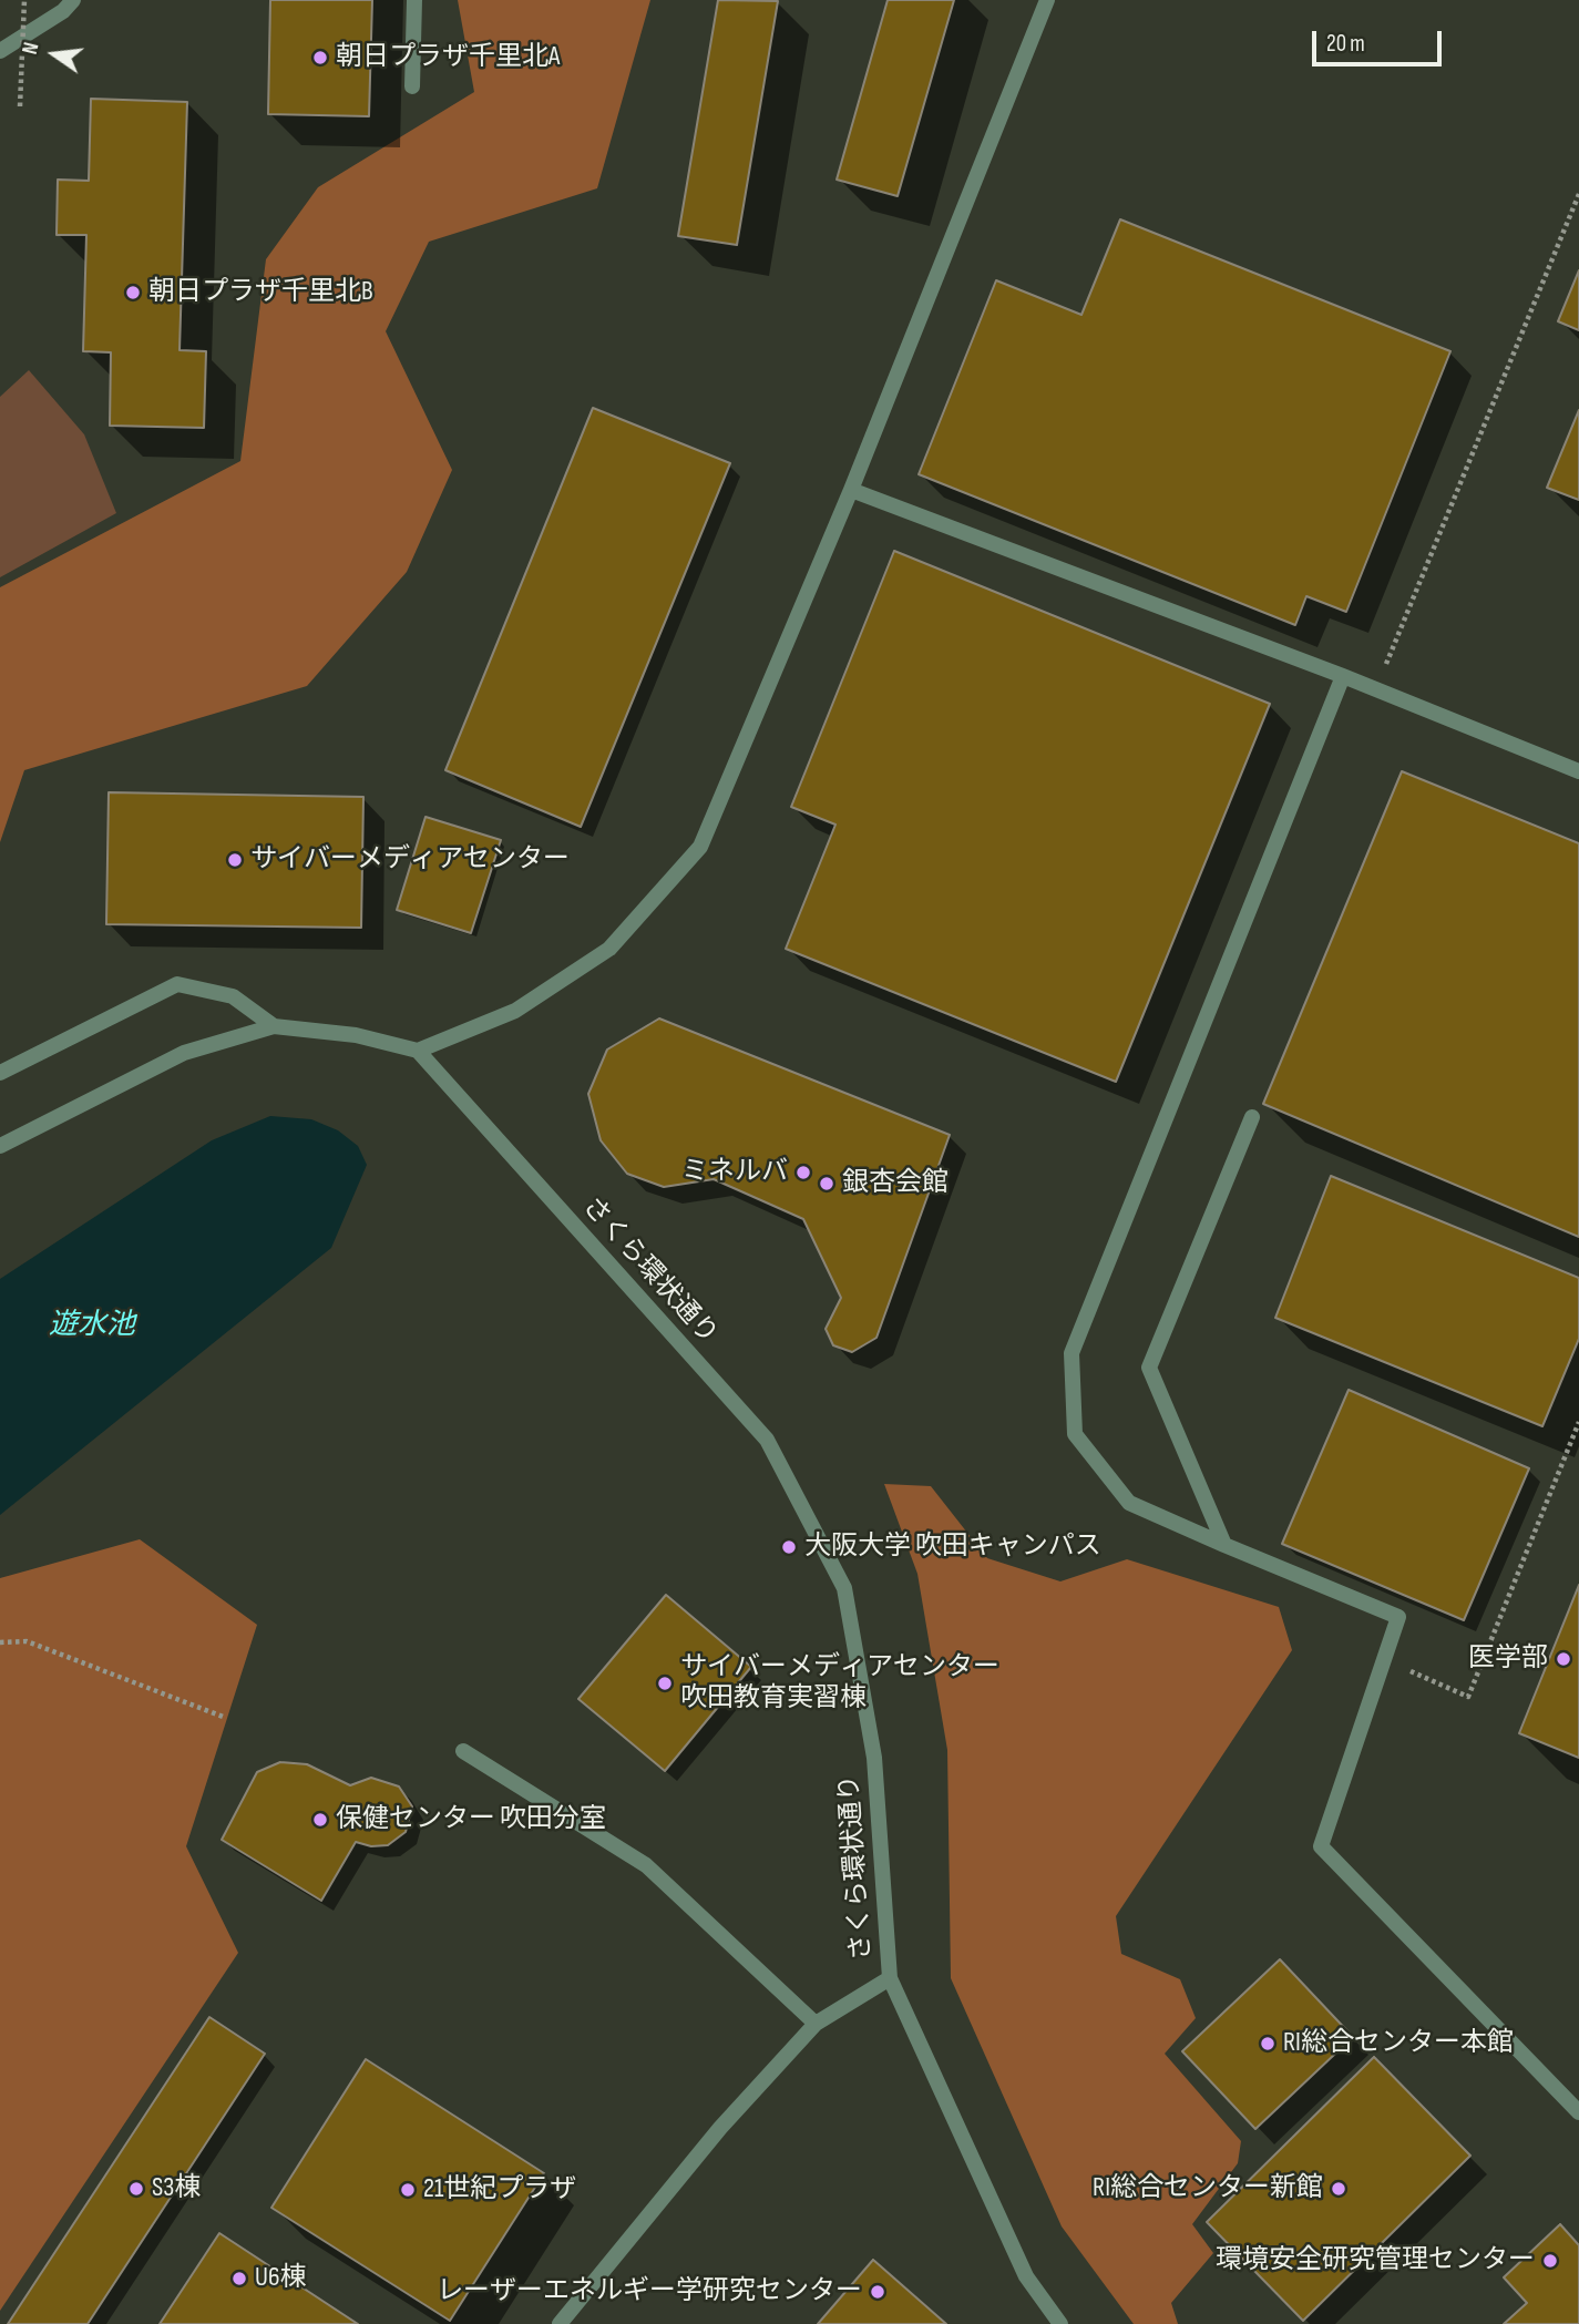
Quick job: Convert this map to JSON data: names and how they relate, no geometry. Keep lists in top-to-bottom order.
{
  "streets": {
    "street": ["さくら環状通り"]
  },
  "water": ["遊水池"],
  "places": [
    "朝日プラザ千里北A",
    "朝日プラザ千里北B",
    "サイバーメディアセンター",
    "ミネルバ",
    "銀杏会館",
    "大阪大学 吹田キャンパス",
    "医学部",
    "サイバーメディアセンター 吹田教育実習棟",
    "保健センター 吹田分室",
    "RI総合センター本館",
    "S3棟",
    "RI総合センター新館",
    "21世紀プラザ",
    "環境安全研究管理センター",
    "U6棟",
    "レーザーエネルギー学研究センター"
  ],
  "scale_bar": "20 m",
  "north": "left"
}
